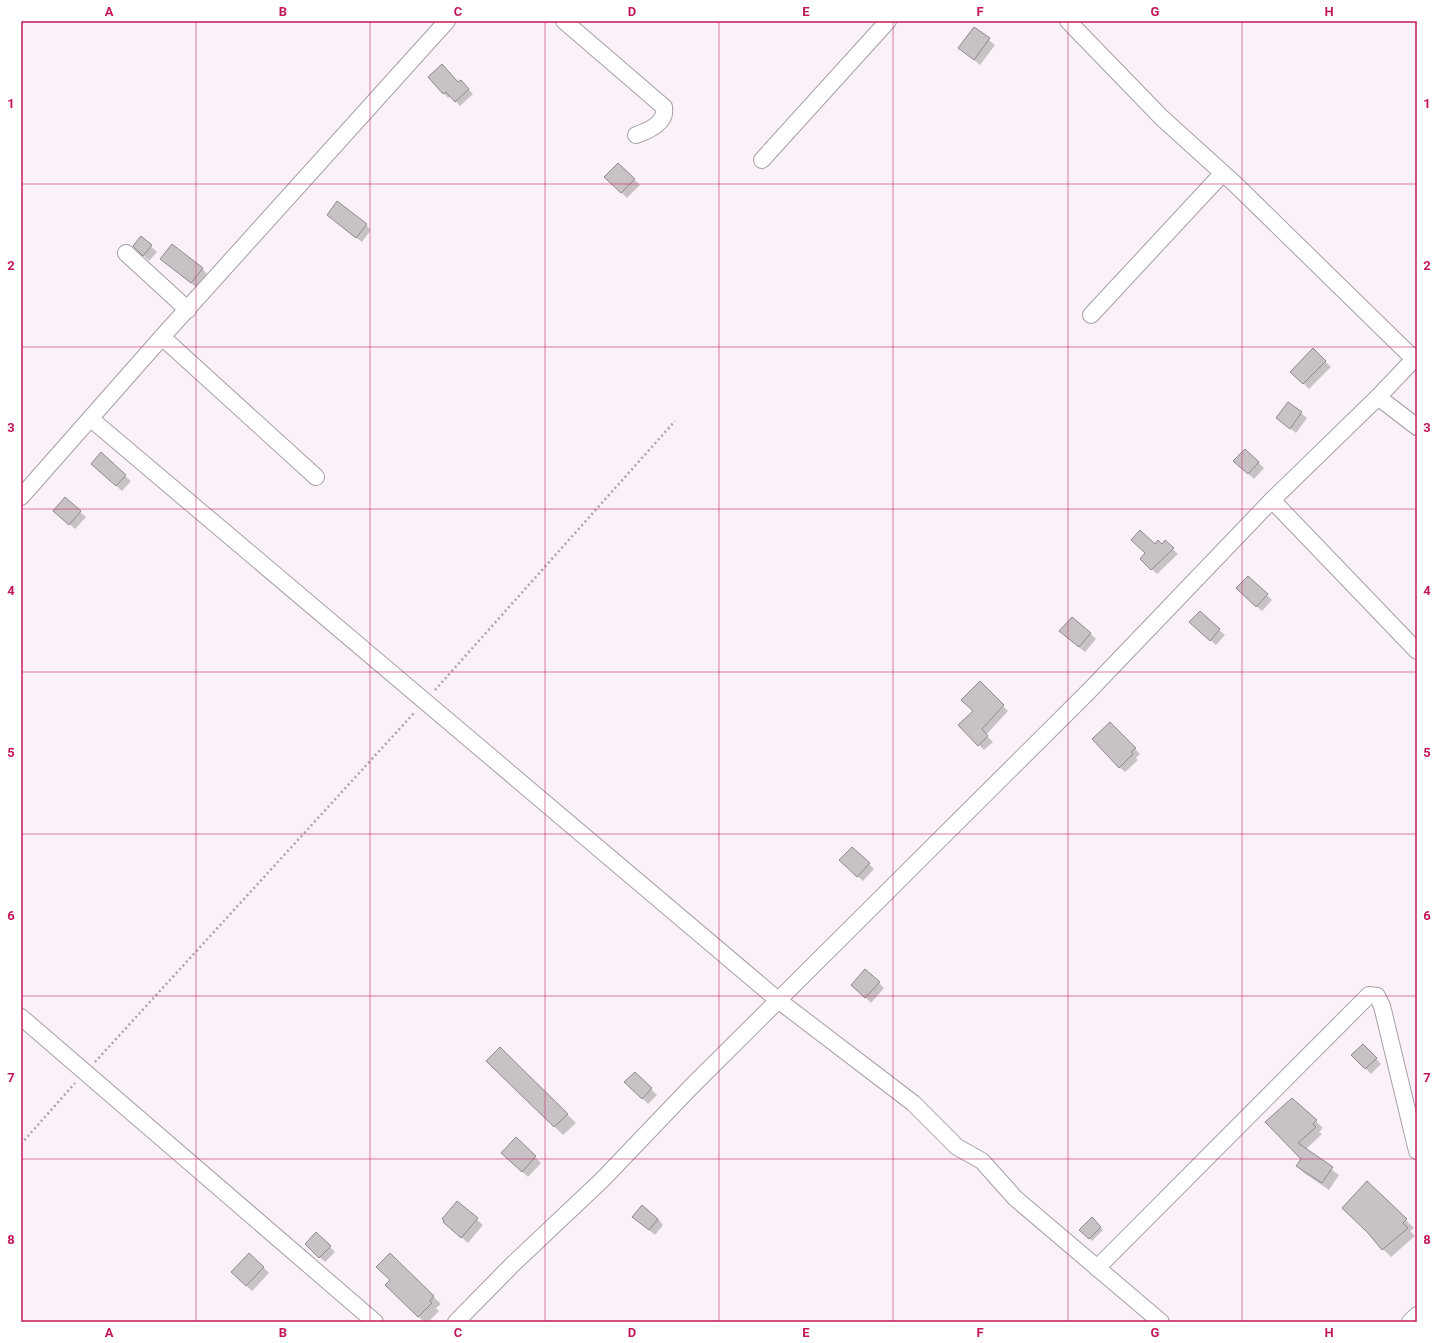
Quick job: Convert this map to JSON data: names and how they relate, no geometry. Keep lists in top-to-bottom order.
{
  "grid": {
    "columns": [
      "A",
      "B",
      "C",
      "D",
      "E",
      "F",
      "G",
      "H"
    ],
    "rows": [
      "1",
      "2",
      "3",
      "4",
      "5",
      "6",
      "7",
      "8"
    ]
  }
}
